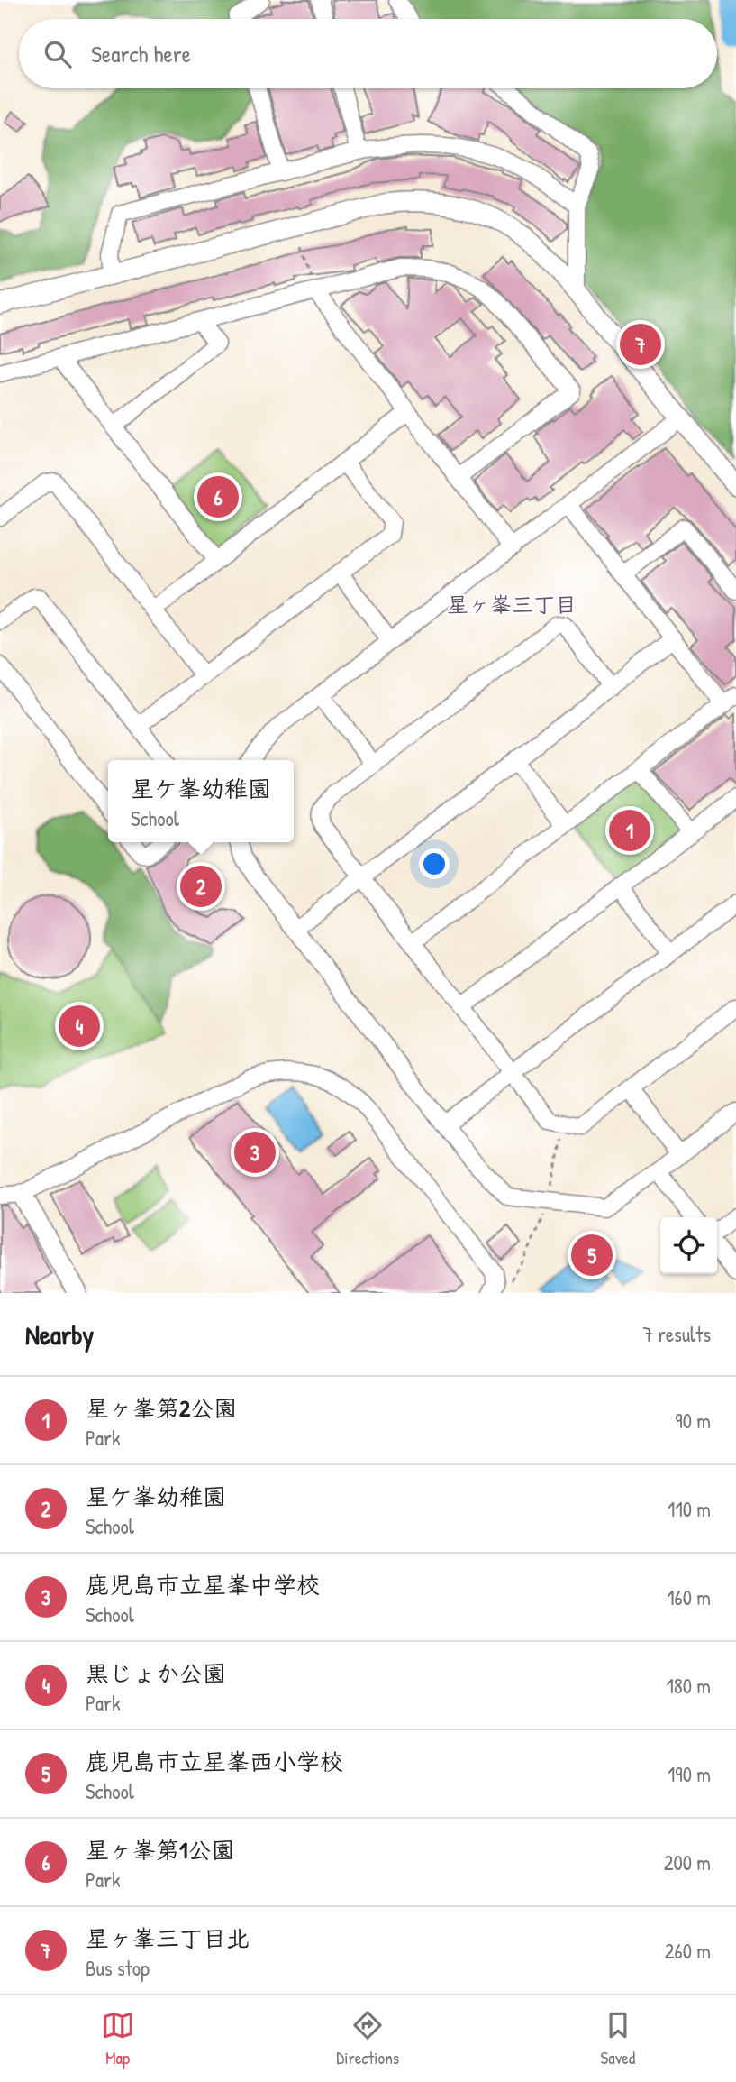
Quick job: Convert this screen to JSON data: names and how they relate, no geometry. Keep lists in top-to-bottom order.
{
  "districts": ["星ヶ峯三丁目"],
  "page": {
    "search": "Search here",
    "pins": [
      "7",
      "6",
      "1",
      "2",
      "4",
      "3",
      "5"
    ],
    "popup": ["星ケ峯幼稚園", "School"],
    "heading": ["Nearby", "7 results"],
    "list": [
      {
        "mark": "1",
        "name": "星ヶ峯第2公園",
        "note": "Park",
        "value": "90 m"
      },
      {
        "mark": "2",
        "name": "星ケ峯幼稚園",
        "note": "School",
        "value": "110 m"
      },
      {
        "mark": "3",
        "name": "鹿児島市立星峯中学校",
        "note": "School",
        "value": "160 m"
      },
      {
        "mark": "4",
        "name": "黒じょか公園",
        "note": "Park",
        "value": "180 m"
      },
      {
        "mark": "5",
        "name": "鹿児島市立星峯西小学校",
        "note": "School",
        "value": "190 m"
      },
      {
        "mark": "6",
        "name": "星ヶ峯第1公園",
        "note": "Park",
        "value": "200 m"
      },
      {
        "mark": "7",
        "name": "星ヶ峯三丁目北",
        "note": "Bus stop",
        "value": "260 m"
      }
    ],
    "nav": ["Map", "Directions", "Saved"]
  }
}
